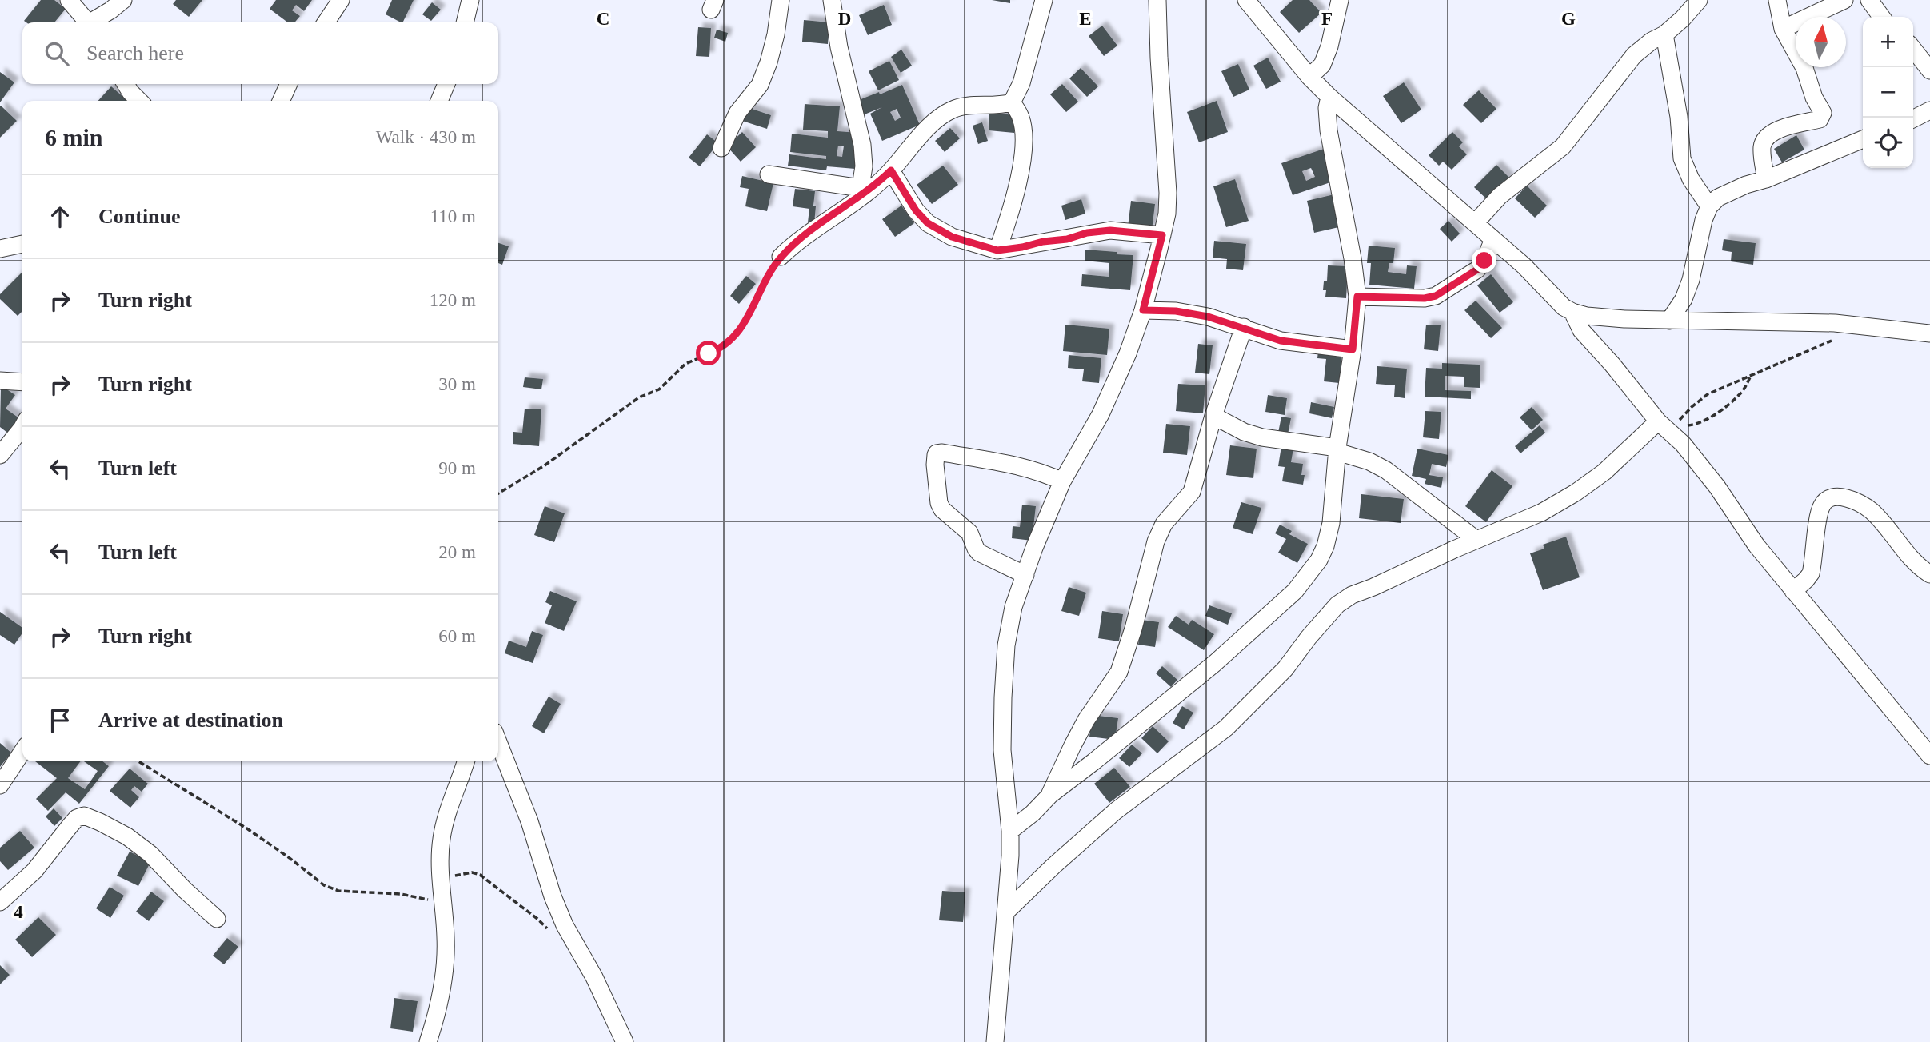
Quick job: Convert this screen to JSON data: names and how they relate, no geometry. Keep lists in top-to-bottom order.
{
  "north": "top",
  "page": {
    "map_buttons": ["+", "−"],
    "search": "Search here",
    "heading": ["6 min", "Walk · 430 m"],
    "list": [
      ["Continue", "110 m"],
      ["Turn right", "120 m"],
      ["Turn right", "30 m"],
      ["Turn left", "90 m"],
      ["Turn left", "20 m"],
      ["Turn right", "60 m"],
      "Arrive at destination"
    ]
  },
  "grid": {
    "columns": [
      "C",
      "D",
      "E",
      "F",
      "G"
    ],
    "rows": ["4"]
  }
}
